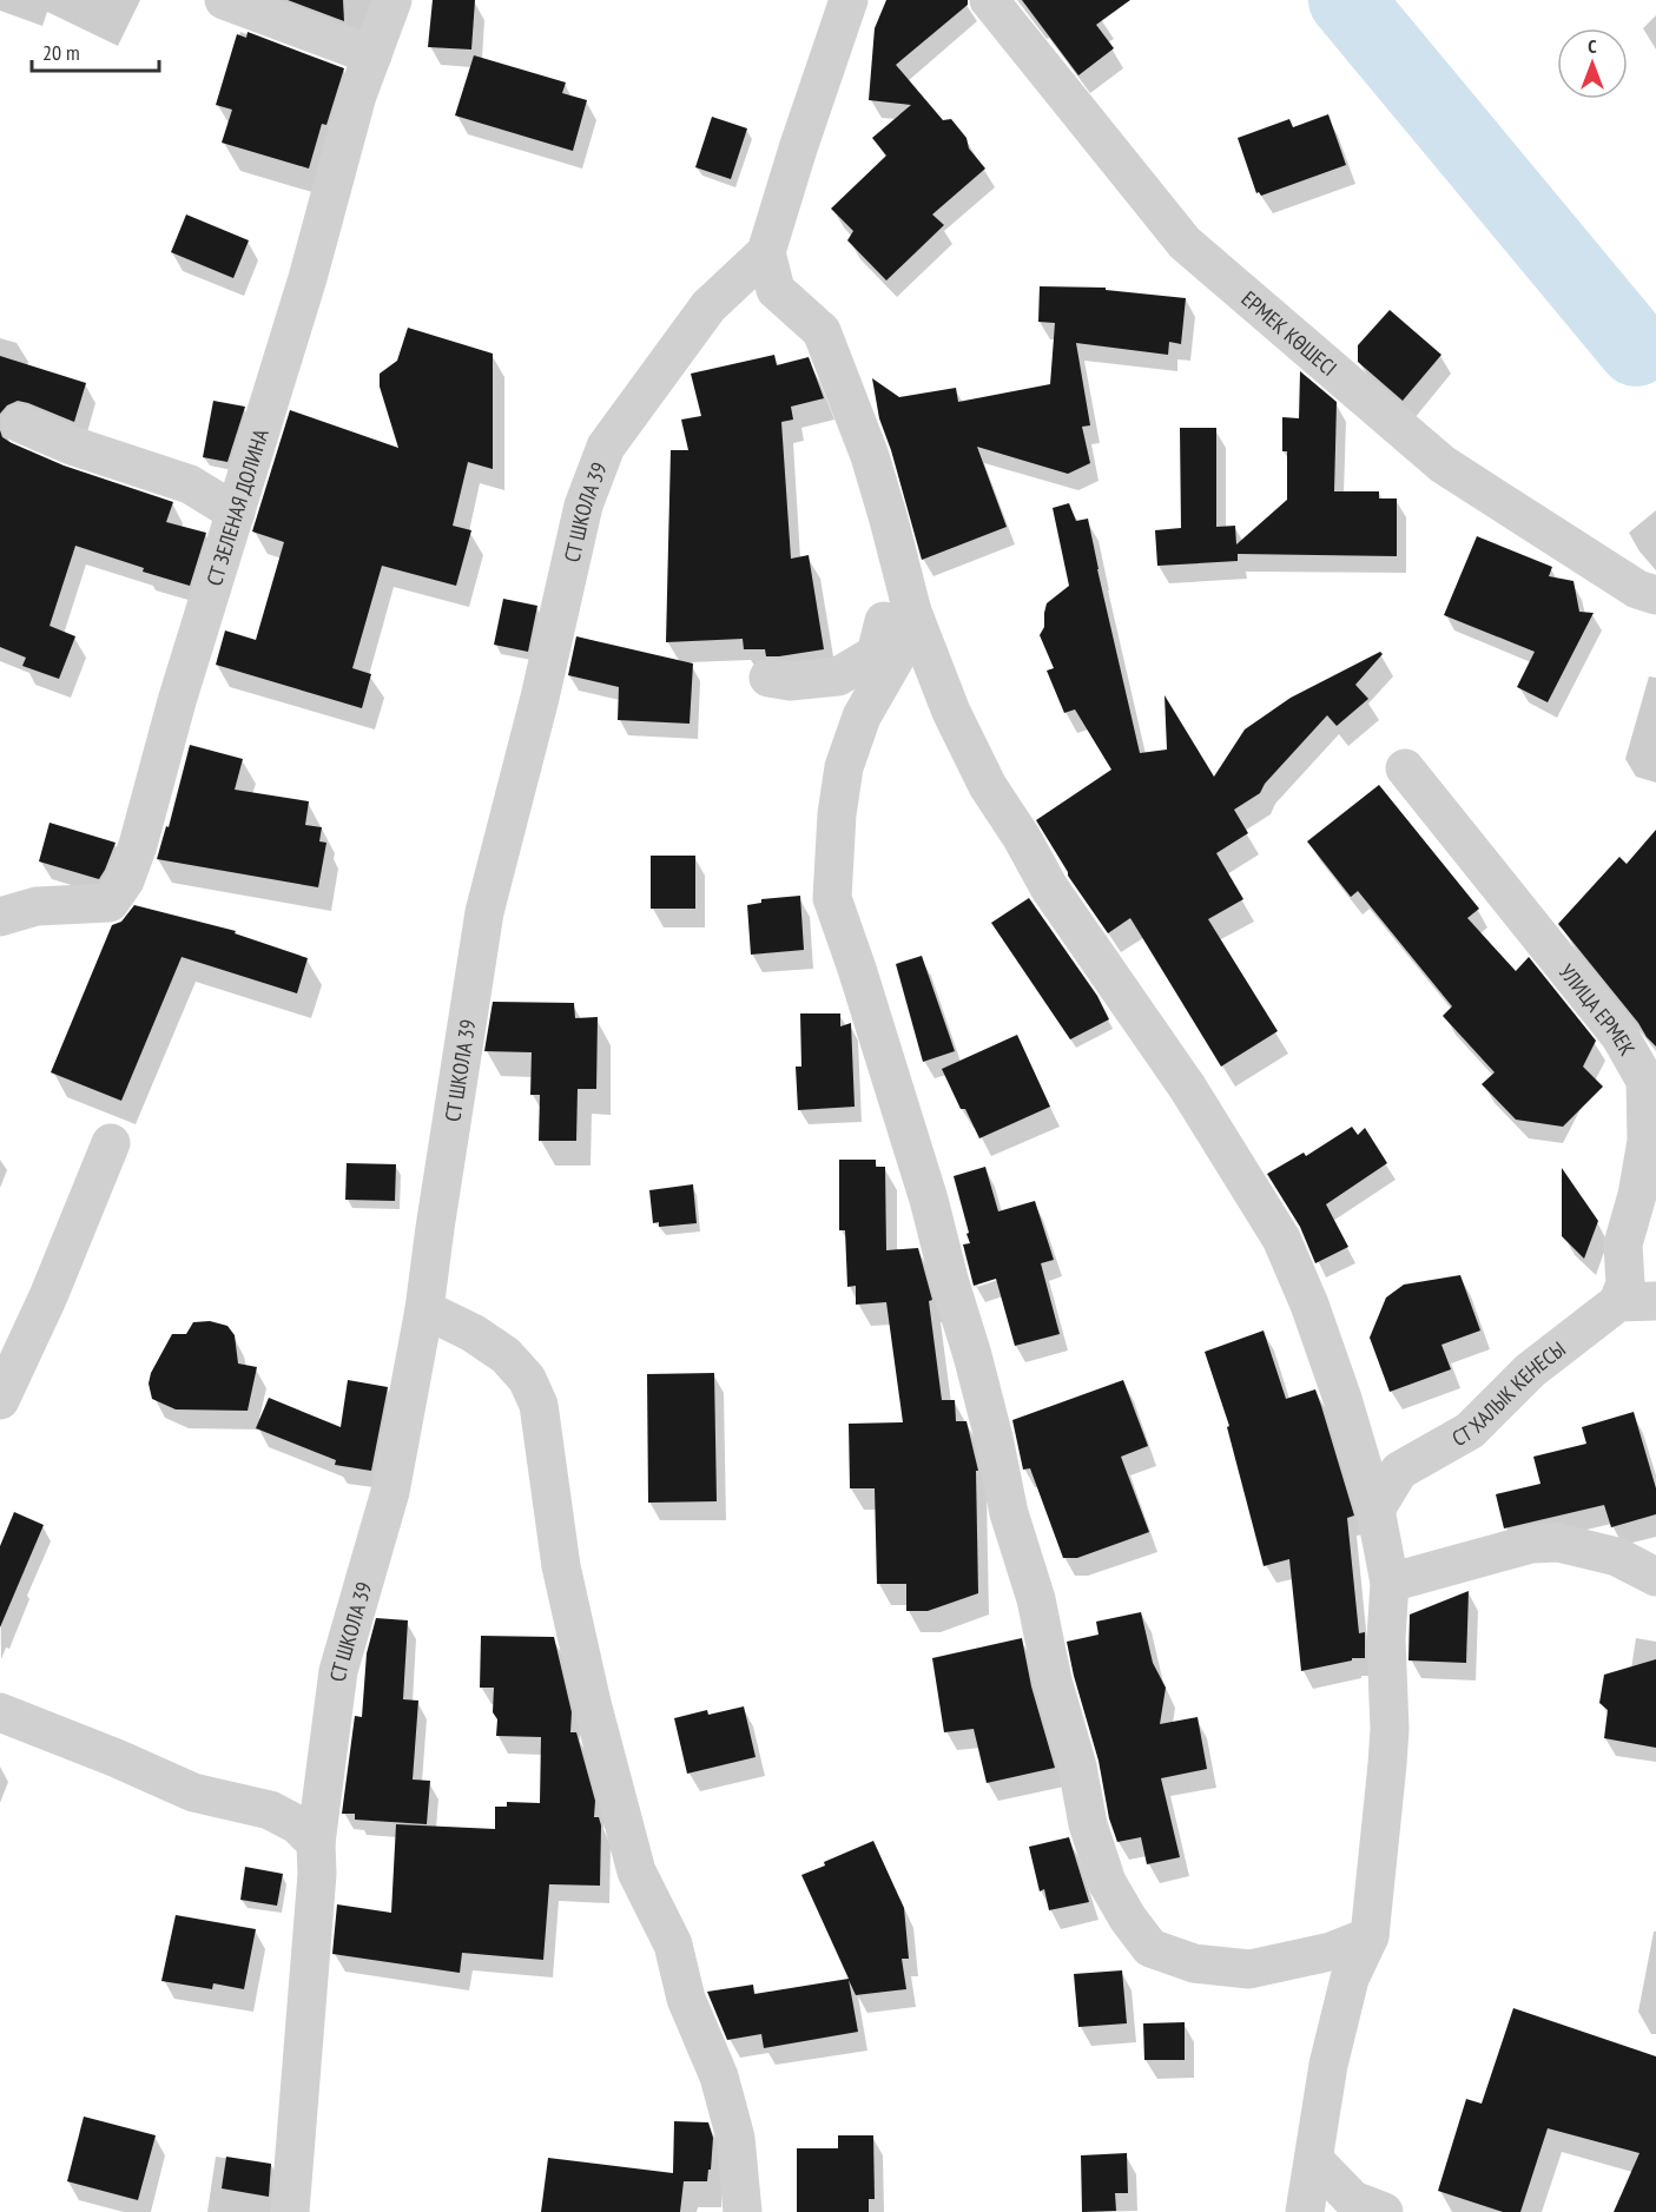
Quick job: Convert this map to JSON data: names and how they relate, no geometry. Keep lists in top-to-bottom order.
{
  "streets": {
    "street": [
      "ЕРМЕК КӨШЕСІ",
      "СТ ЗЕЛЕНАЯ ДОЛИНА",
      "СТ ШКОЛА 39",
      "УЛИЦА ЕРМЕК",
      "СТ ХАЛЫК КЕНЕСЫ"
    ]
  },
  "crossings": [
    ["УЛИЦА ЕРМЕК", "СТ ХАЛЫК КЕНЕСЫ"]
  ],
  "scale_bar": "20 m",
  "north": "top"
}
